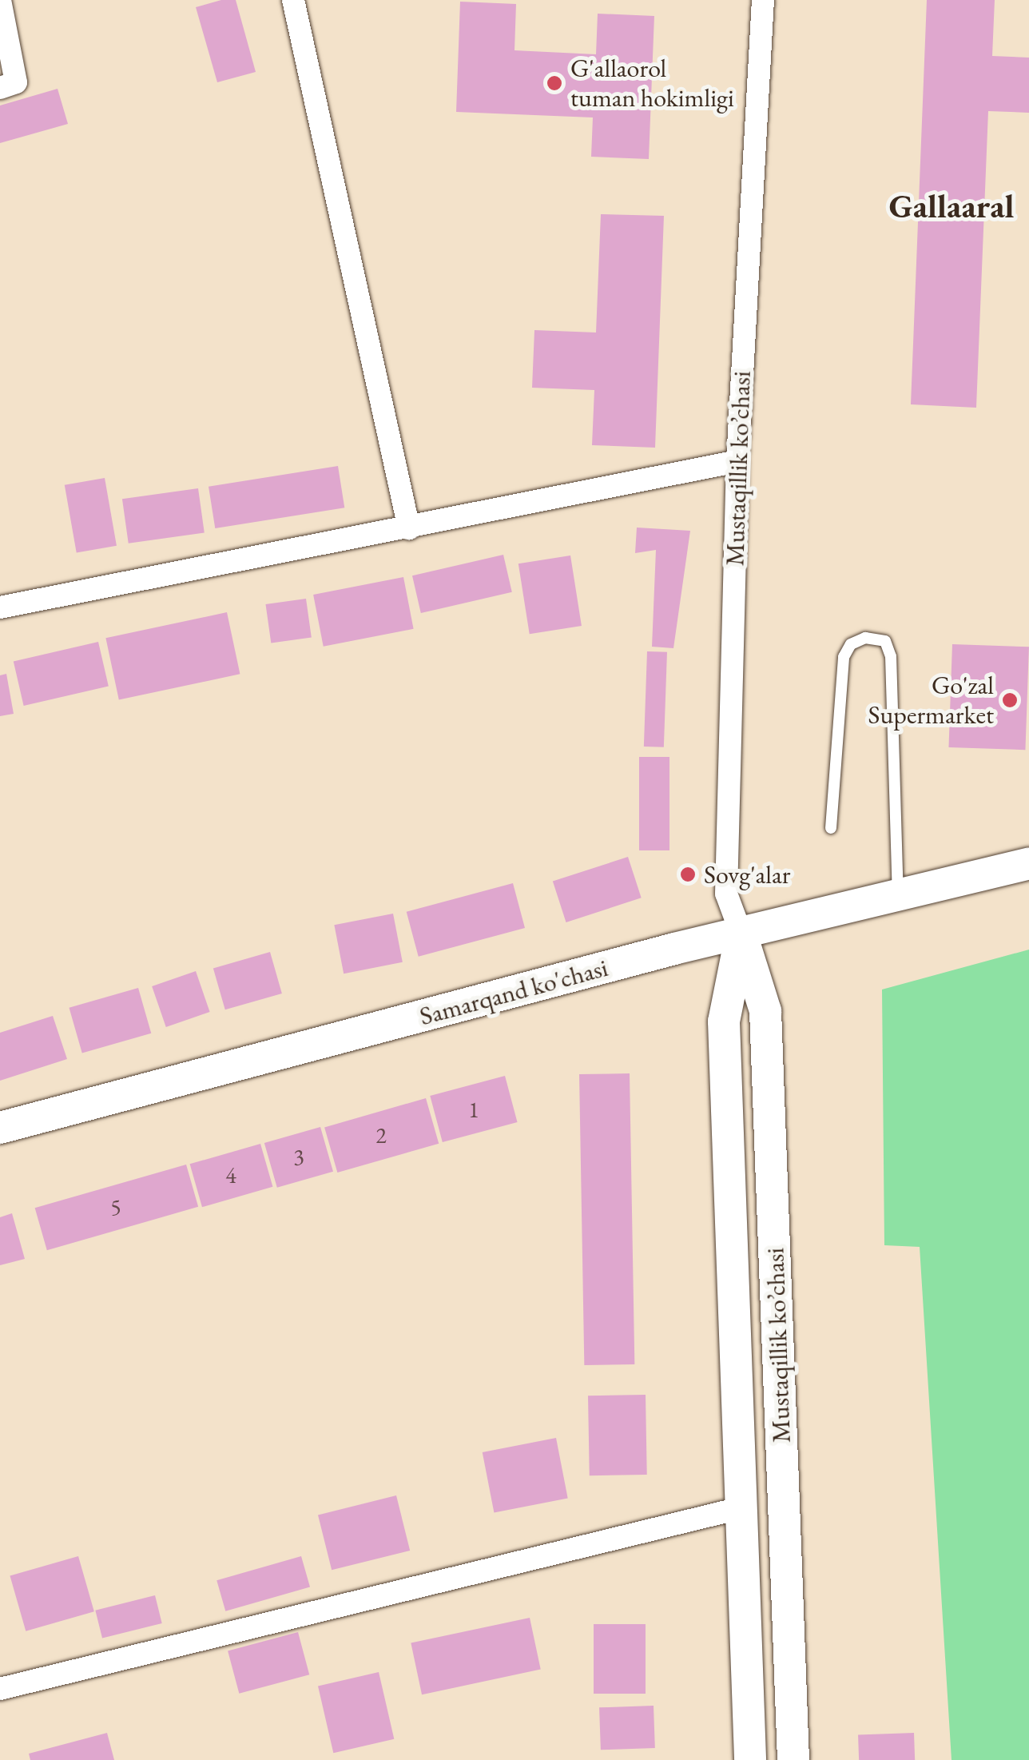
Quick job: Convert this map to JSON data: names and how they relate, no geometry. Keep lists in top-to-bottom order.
{
  "streets": {
    "street": ["Mustaqillik ko’chasi", "Samarqand ko'chasi"]
  },
  "crossings": [
    ["Mustaqillik ko’chasi", "Samarqand ko'chasi"]
  ],
  "districts": ["Gallaaral"],
  "places": ["G'allaorol tuman hokimligi", "Go'zal Supermarket", "Sovg'alar"],
  "house_numbers": [
    "1",
    "2",
    "3",
    "4",
    "5"
  ]
}
